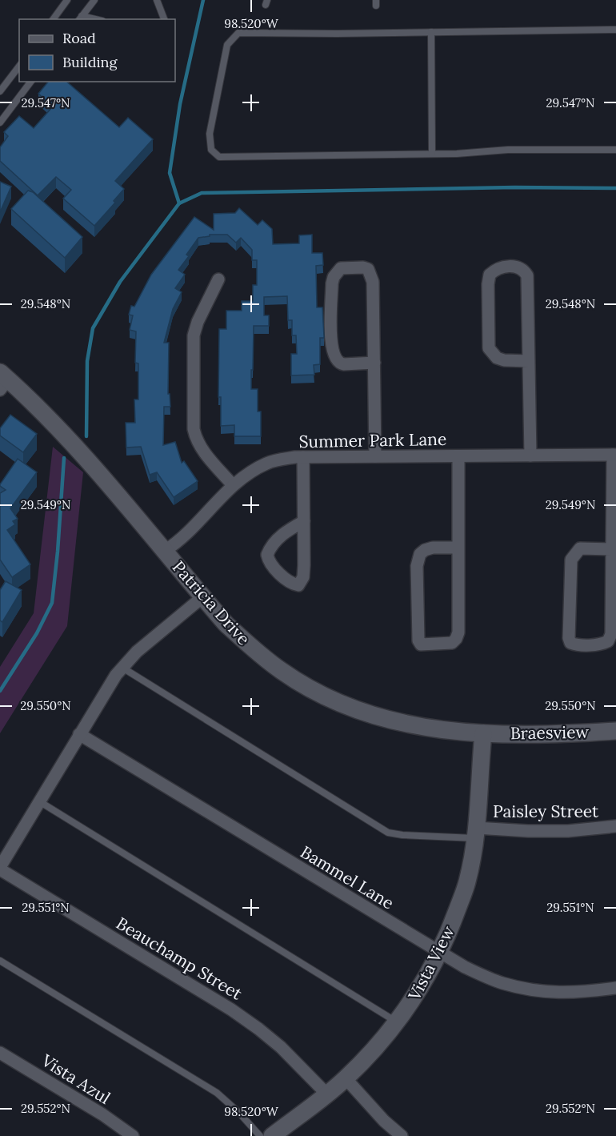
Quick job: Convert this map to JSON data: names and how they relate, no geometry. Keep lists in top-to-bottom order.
{
  "streets": {
    "street": [
      "Summer Park Lane",
      "Patricia Drive",
      "Braesview",
      "Paisley Street",
      "Bammel Lane",
      "Beauchamp Street",
      "Vista View",
      "Vista Azul"
    ]
  },
  "crossings": [
    ["Summer Park Lane", "Patricia Drive"],
    ["Patricia Drive", "Braesview"],
    ["Patricia Drive", "Vista View"],
    ["Braesview", "Vista View"],
    ["Paisley Street", "Vista View"],
    ["Bammel Lane", "Vista View"],
    ["Beauchamp Street", "Vista View"]
  ],
  "legend": ["Road", "Building"],
  "coordinates": [
    "98.520°W",
    "29.547°N",
    "29.548°N",
    "29.549°N",
    "29.550°N",
    "29.551°N",
    "29.552°N"
  ]
}
